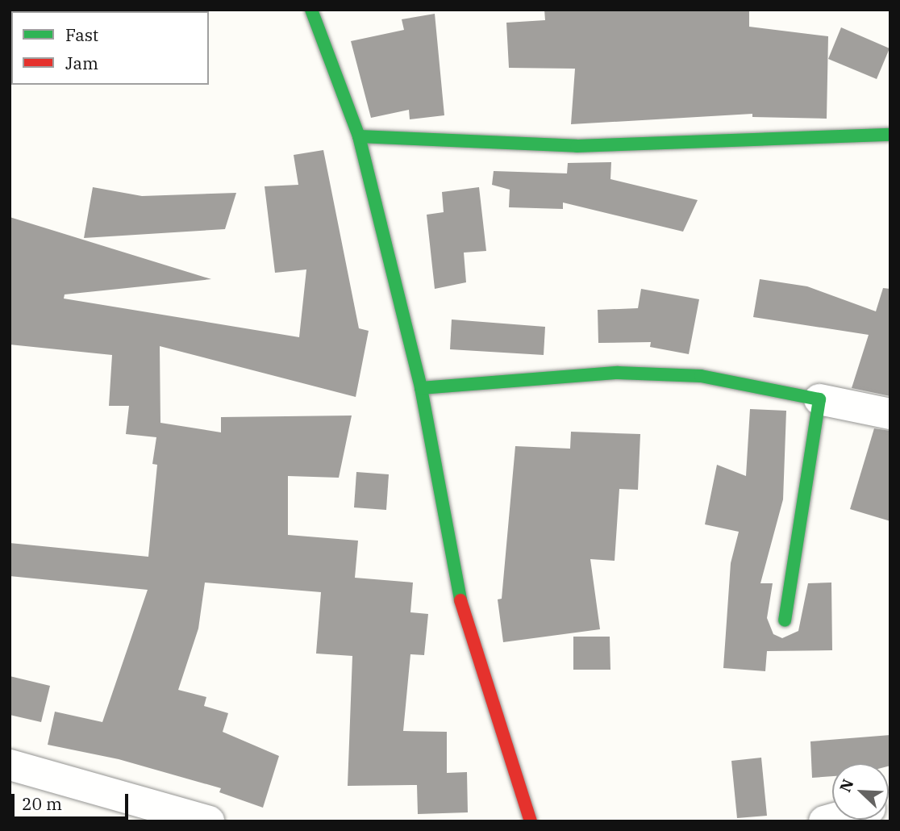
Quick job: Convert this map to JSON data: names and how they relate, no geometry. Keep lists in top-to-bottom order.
{
  "legend": ["Fast", "Jam"],
  "scale_bar": "20 m",
  "north": "top left"
}
